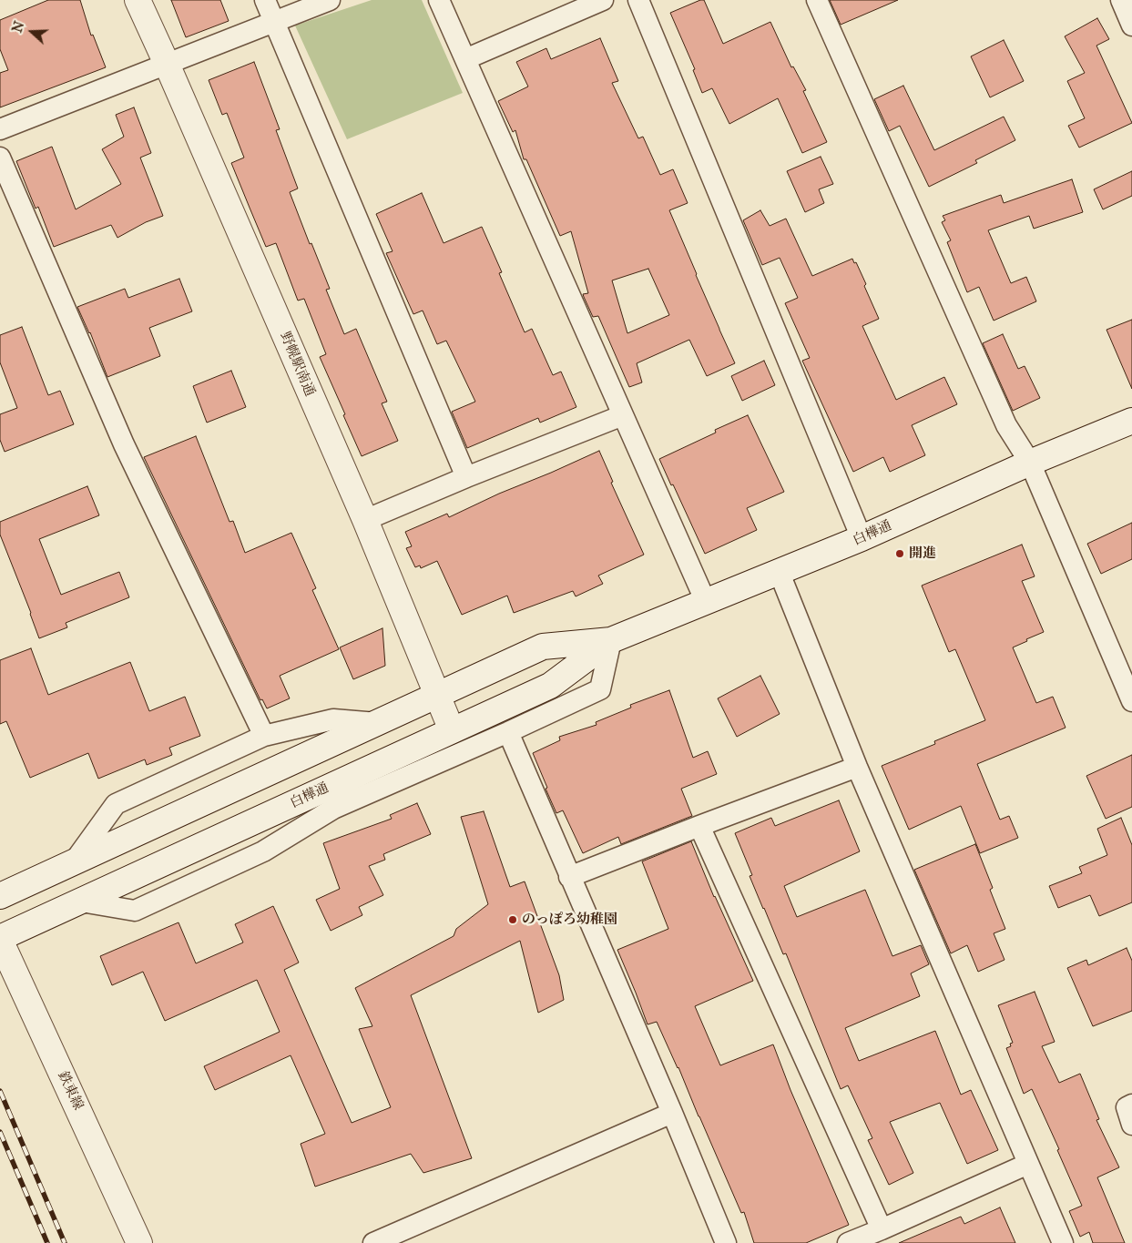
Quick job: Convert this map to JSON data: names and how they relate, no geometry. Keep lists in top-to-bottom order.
{
  "streets": {
    "main road": ["野幌駅南通", "白樺通", "鉄東線"]
  },
  "crossings": [
    ["野幌駅南通", "白樺通"],
    ["白樺通", "鉄東線"]
  ],
  "places": ["開進", "のっぽろ幼稚園"],
  "north": "left"
}
